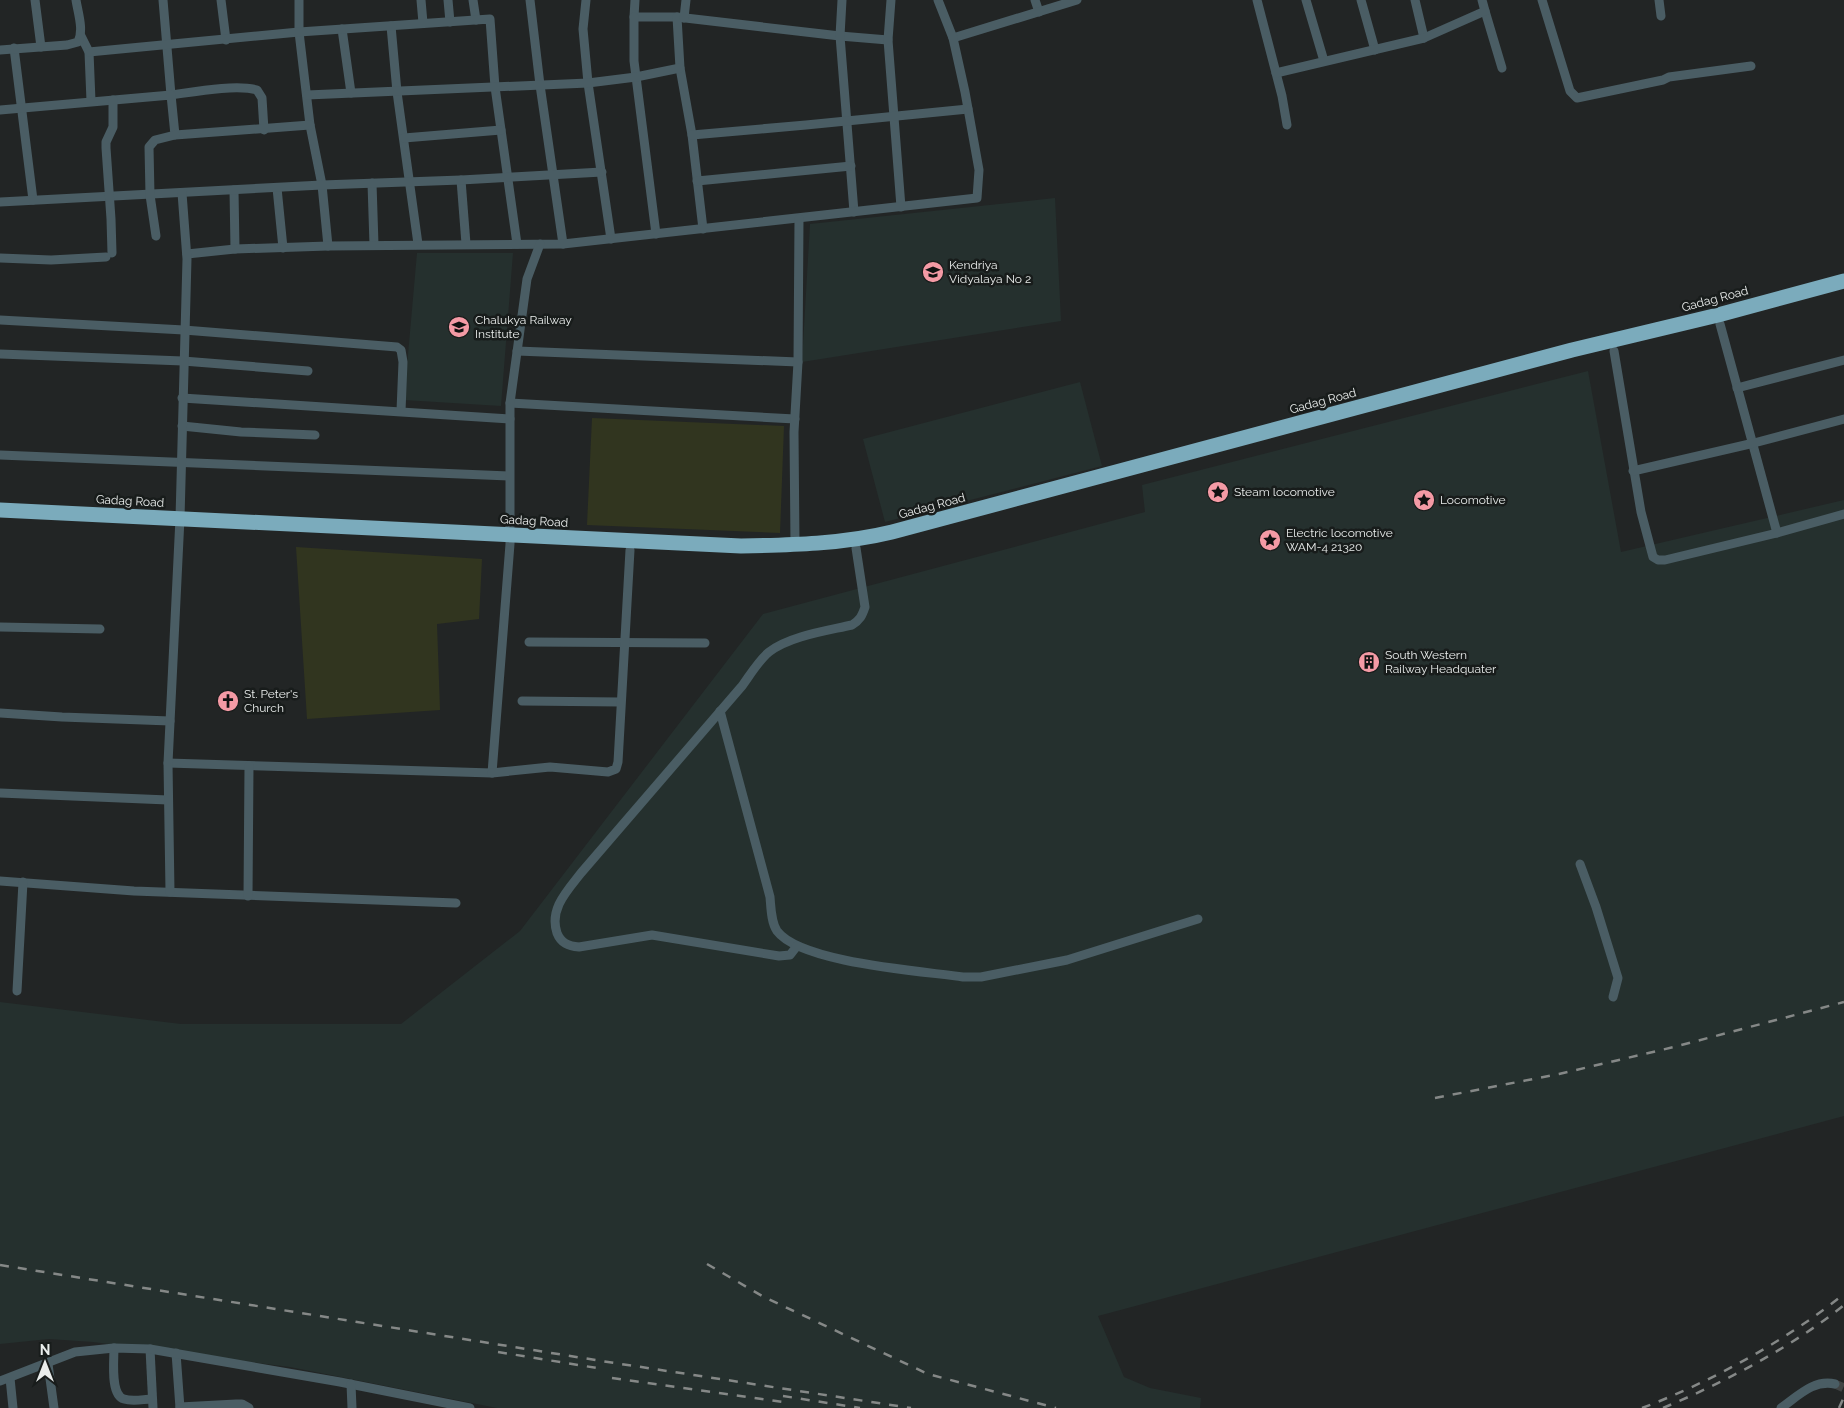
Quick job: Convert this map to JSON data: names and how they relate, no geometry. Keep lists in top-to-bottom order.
{
  "streets": {
    "highway": ["Gadag Road"]
  },
  "places": {
    "school or university": ["Kendriya Vidyalaya No 2", "Chalukya Railway Institute"],
    "place": ["Steam locomotive", "Locomotive", "Electric locomotive WAM-4 21320"],
    "building": ["South Western Railway Headquater"],
    "church": ["St. Peter's Church"]
  },
  "north": "top"
}
